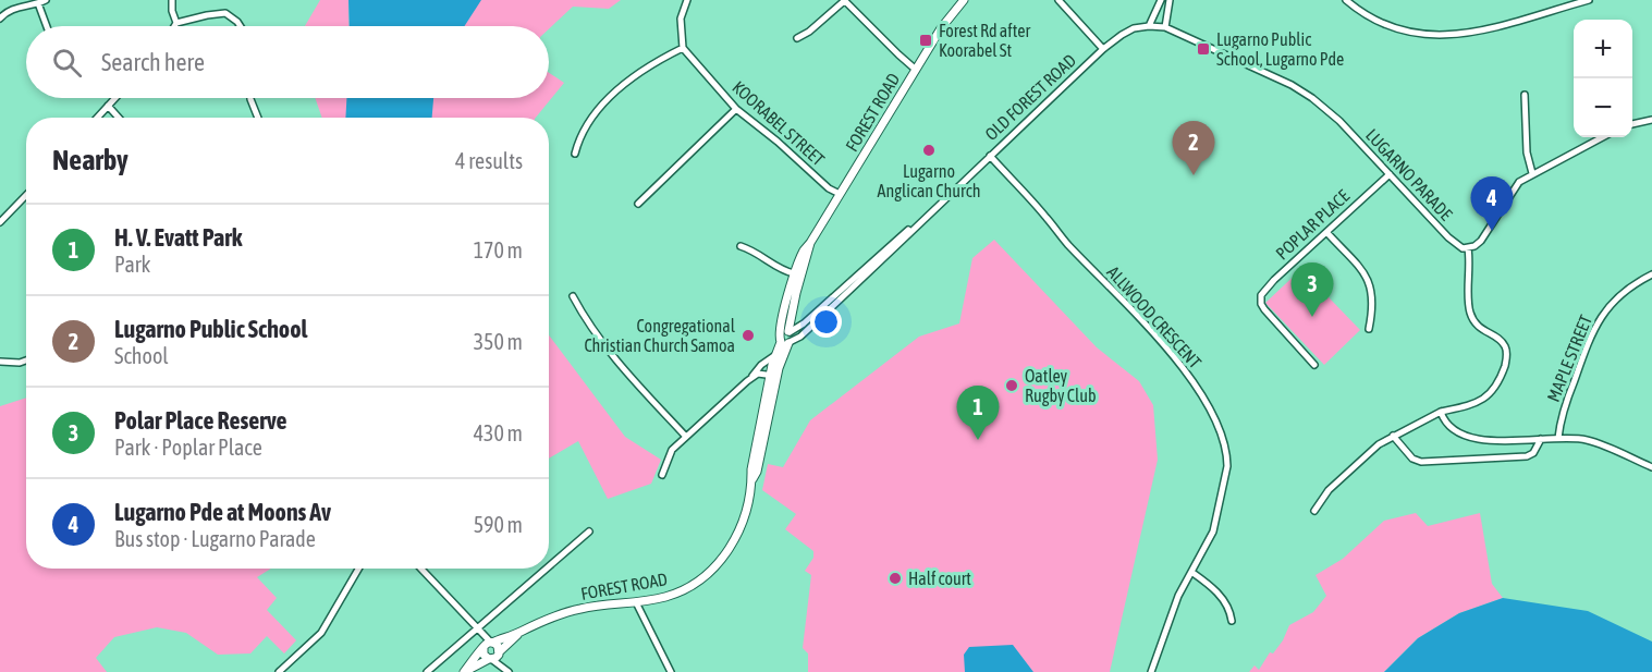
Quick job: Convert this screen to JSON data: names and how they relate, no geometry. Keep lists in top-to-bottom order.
{
  "streets": {
    "street": [
      "OLD FOREST ROAD",
      "FOREST ROAD",
      "KOORABEL STREET",
      "LUGARNO PARADE",
      "POPLAR PLACE",
      "ALLWOOD CRESCENT",
      "MAPLE STREET"
    ]
  },
  "crossings": [
    ["OLD FOREST ROAD", "FOREST ROAD"],
    ["OLD FOREST ROAD", "LUGARNO PARADE"],
    ["OLD FOREST ROAD", "ALLWOOD CRESCENT"],
    ["FOREST ROAD", "KOORABEL STREET"],
    ["LUGARNO PARADE", "POPLAR PLACE"]
  ],
  "places": {
    "transit": ["Forest Rd after Koorabel St", "Lugarno Public School, Lugarno Pde"],
    "other": [
      "Lugarno Anglican Church",
      "Congregational Christian Church Samoa",
      "Oatley Rugby Club",
      "Half court"
    ]
  },
  "page": {
    "map_buttons": ["+", "−"],
    "search": "Search here",
    "heading": ["Nearby", "4 results"],
    "pins": [
      "2",
      "4",
      "3",
      "1"
    ],
    "list": [
      {
        "mark": "1",
        "name": "H. V. Evatt Park",
        "note": "Park",
        "value": "170 m"
      },
      {
        "mark": "2",
        "name": "Lugarno Public School",
        "note": "School",
        "value": "350 m"
      },
      {
        "mark": "3",
        "name": "Polar Place Reserve",
        "note": "Park · Poplar Place",
        "value": "430 m"
      },
      {
        "mark": "4",
        "name": "Lugarno Pde at Moons Av",
        "note": "Bus stop · Lugarno Parade",
        "value": "590 m"
      }
    ]
  }
}
